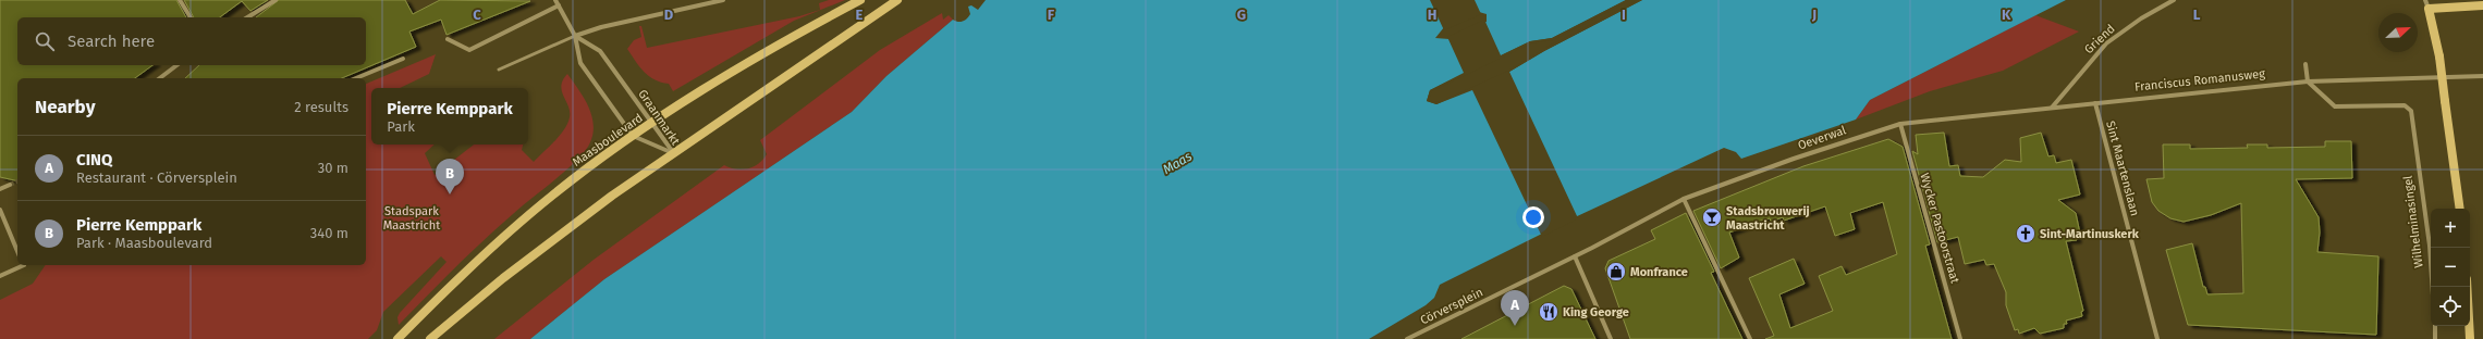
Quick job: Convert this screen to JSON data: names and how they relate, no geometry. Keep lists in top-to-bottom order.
{
  "streets": {
    "main road": ["Maasboulevard"],
    "street": [
      "Griend",
      "Franciscus Romanusweg",
      "Graanmarkt",
      "Oeverwal",
      "Sint Maartenslaan",
      "Wilhelminasingel",
      "Wycker Pastoorstraat",
      "Cörversplein"
    ]
  },
  "crossings": [
    ["Griend", "Oeverwal"],
    ["Franciscus Romanusweg", "Oeverwal"],
    ["Franciscus Romanusweg", "Sint Maartenslaan"],
    ["Franciscus Romanusweg", "Wilhelminasingel"],
    ["Graanmarkt", "Maasboulevard"],
    ["Oeverwal", "Sint Maartenslaan"],
    ["Oeverwal", "Wycker Pastoorstraat"],
    ["Oeverwal", "Cörversplein"]
  ],
  "water": ["Maas"],
  "parks": ["Stadspark Maastricht"],
  "places": {
    "bar": ["Stadsbrouwerij Maastricht"],
    "church": ["Sint-Martinuskerk"],
    "shop": ["Monfrance"],
    "restaurant": ["King George"]
  },
  "north": "top right",
  "page": {
    "search": "Search here",
    "heading": ["Nearby", "2 results"],
    "popup": ["Pierre Kemppark", "Park"],
    "list": [
      {
        "mark": "A",
        "name": "CINQ",
        "note": "Restaurant · Cörversplein",
        "value": "30 m"
      },
      {
        "mark": "B",
        "name": "Pierre Kemppark",
        "note": "Park · Maasboulevard",
        "value": "340 m"
      }
    ],
    "pins": ["B", "A"],
    "map_buttons": ["+", "−"]
  },
  "grid": {
    "columns": [
      "C",
      "D",
      "E",
      "F",
      "G",
      "H",
      "I",
      "J",
      "K",
      "L"
    ]
  }
}
